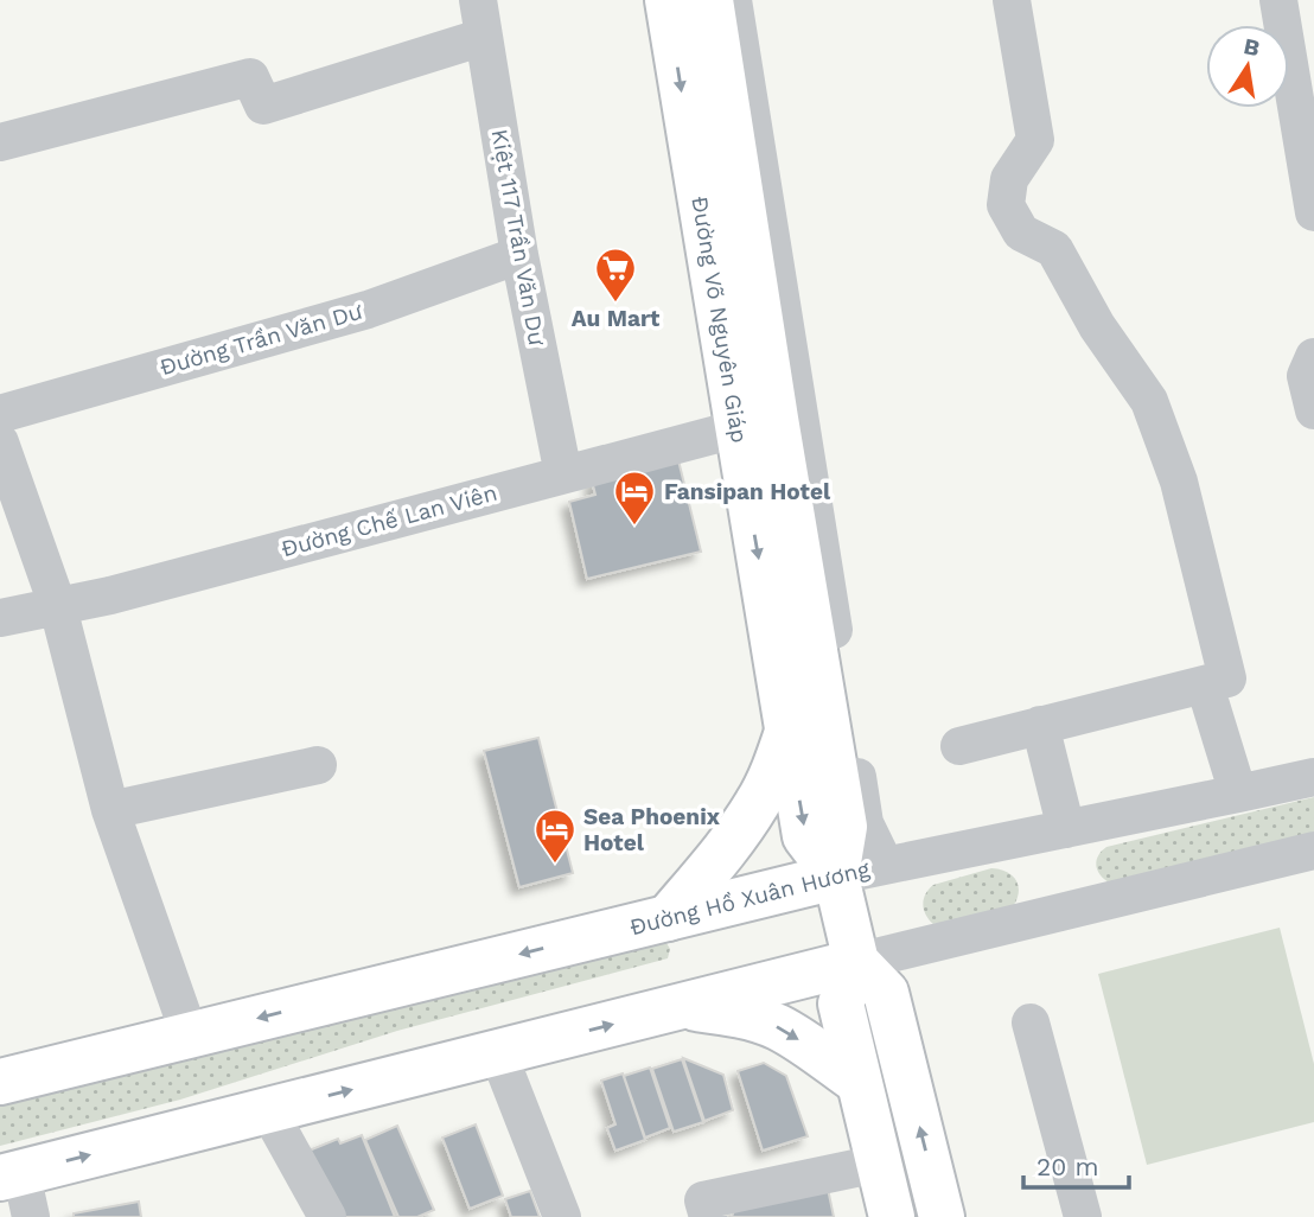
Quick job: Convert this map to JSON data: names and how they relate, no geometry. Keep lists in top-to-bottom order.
{
  "streets": {
    "main road": ["Đường Võ Nguyên Giáp", "Đường Hồ Xuân Hương"],
    "street": ["Kiệt 117 Trần Văn Dư", "Đường Trần Văn Dư", "Đường Chế Lan Viên"]
  },
  "crossings": [
    ["Kiệt 117 Trần Văn Dư", "Đường Trần Văn Dư"],
    ["Kiệt 117 Trần Văn Dư", "Đường Chế Lan Viên"],
    ["Đường Võ Nguyên Giáp", "Đường Chế Lan Viên"],
    ["Đường Võ Nguyên Giáp", "Đường Hồ Xuân Hương"]
  ],
  "places": {
    "supermarket": ["Au Mart"],
    "hotel": ["Fansipan Hotel", "Sea Phoenix Hotel"]
  },
  "scale_bar": "20 m",
  "north": "top"
}
